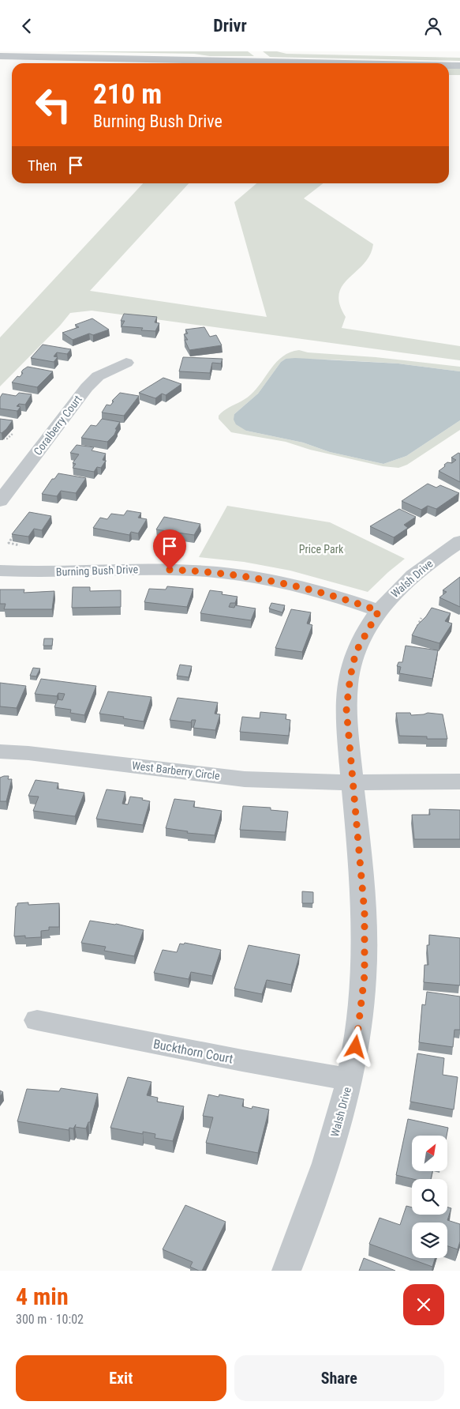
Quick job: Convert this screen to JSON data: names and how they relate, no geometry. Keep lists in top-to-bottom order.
{
  "streets": {
    "street": [
      "Coralberry Court",
      "Burning Bush Drive",
      "Walsh Drive",
      "West Barberry Circle",
      "Buckthorn Court"
    ]
  },
  "crossings": [
    ["Burning Bush Drive", "Walsh Drive"],
    ["Walsh Drive", "West Barberry Circle"],
    ["Walsh Drive", "Buckthorn Court"]
  ],
  "parks": ["Price Park"],
  "north": "top right",
  "page": {
    "header": "Drivr",
    "turn": ["210 m", "Burning Bush Drive"],
    "then": "Then",
    "heading": ["4 min", "300 m · 10:02"],
    "buttons": ["Exit", "Share"]
  }
}
